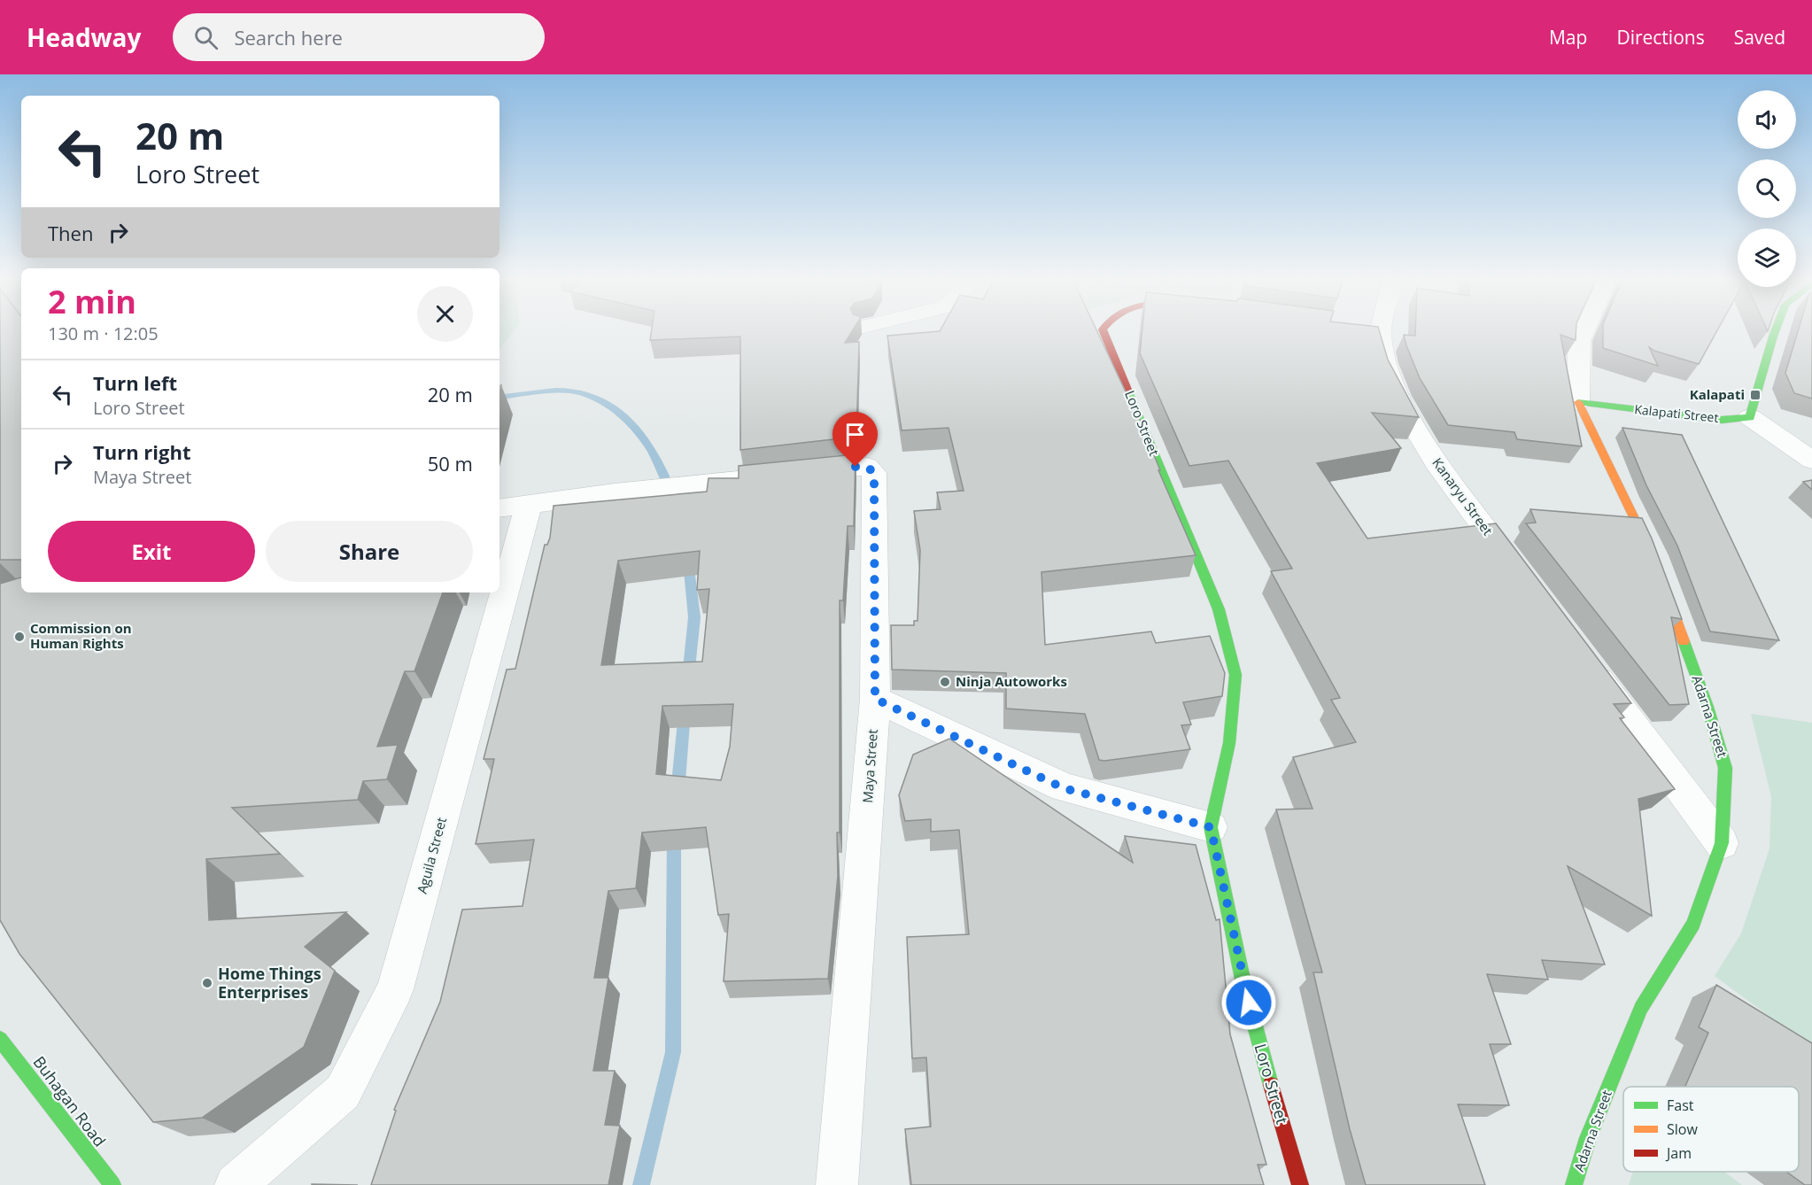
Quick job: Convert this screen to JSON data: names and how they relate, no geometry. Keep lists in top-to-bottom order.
{
  "streets": {
    "street": [
      "Kalapati Street",
      "Loro Street",
      "Kanaryu Street",
      "Adarna Street",
      "Maya Street",
      "Aguila Street",
      "Buhagan Road"
    ]
  },
  "crossings": [
    ["Kalapati Street", "Adarna Street"],
    ["Maya Street", "Aguila Street"]
  ],
  "places": {
    "transit": ["Kalapati"],
    "other": ["Commission on Human Rights", "Ninja Autoworks", "Home Things Enterprises"]
  },
  "legend": ["Fast", "Slow", "Jam"],
  "page": {
    "header": "Headway",
    "search": "Search here",
    "nav": ["Map", "Directions", "Saved"],
    "turn": ["20 m", "Loro Street"],
    "then": "Then",
    "heading": ["2 min", "130 m · 12:05"],
    "list": [
      {
        "name": "Turn left",
        "note": "Loro Street",
        "value": "20 m"
      },
      {
        "name": "Turn right",
        "note": "Maya Street",
        "value": "50 m"
      }
    ],
    "buttons": ["Exit", "Share"]
  }
}
